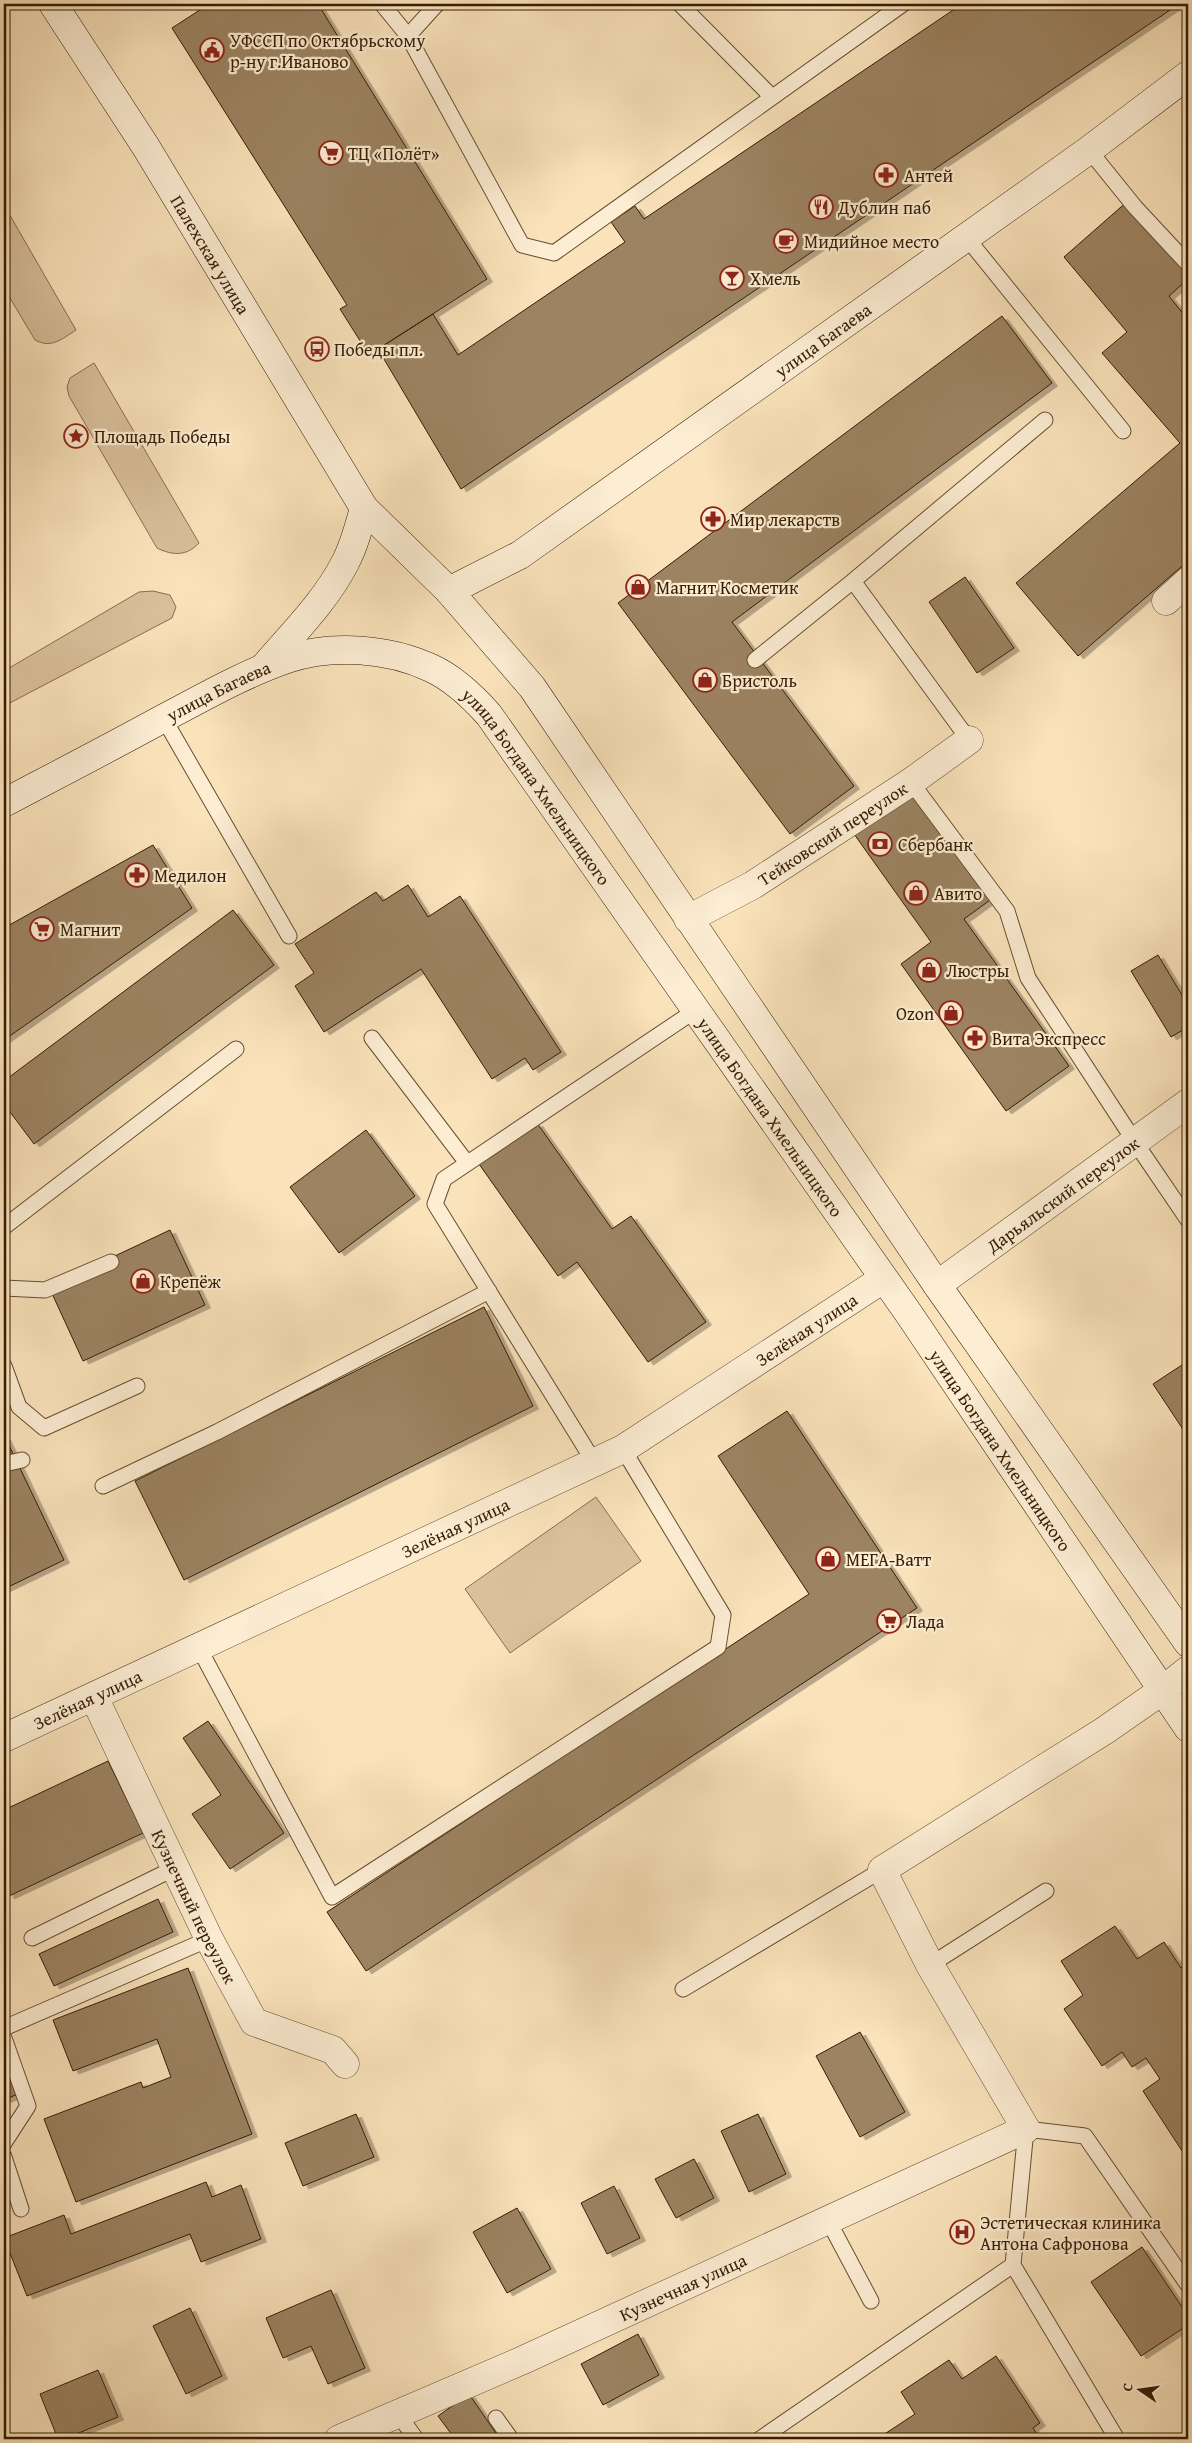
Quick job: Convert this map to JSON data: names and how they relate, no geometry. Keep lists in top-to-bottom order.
{
  "streets": {
    "street": [
      "Палехская улица",
      "улица Багаева",
      "улица Богдана Хмельницкого",
      "Тейковский переулок",
      "Дарьяльский переулок",
      "Зелёная улица",
      "Кузнечный переулок",
      "Кузнечная улица"
    ]
  },
  "crossings": [
    ["Палехская улица", "улица Багаева"],
    ["улица Багаева", "улица Богдана Хмельницкого"],
    ["улица Богдана Хмельницкого", "Зелёная улица"],
    ["Зелёная улица", "Кузнечный переулок"]
  ],
  "places": {
    "public building": ["УФССП по Октябрьскому р-ну г.Иваново"],
    "supermarket": ["ТЦ «Полёт»", "Магнит", "Лада"],
    "pharmacy": [
      "Антей",
      "Мир лекарств",
      "Медилон",
      "Вита Экспресс"
    ],
    "restaurant": ["Дублин паб"],
    "cafe": ["Мидийное место"],
    "bar": ["Хмель"],
    "bus stop": ["Победы пл."],
    "place": ["Площадь Победы"],
    "shop": [
      "Магнит Косметик",
      "Бристоль",
      "Авито",
      "Люстры",
      "Ozon",
      "Крепёж",
      "МЕГА-Ватт"
    ],
    "bank": ["Сбербанк"],
    "hospital": ["Эстетическая клиника Антона Сафронова"]
  },
  "north": "left"
}
